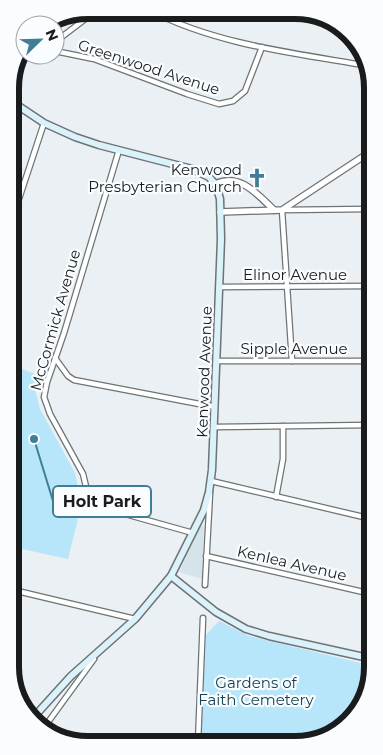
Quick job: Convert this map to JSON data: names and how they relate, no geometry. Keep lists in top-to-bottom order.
{
  "streets": {
    "main road": ["Kenwood Avenue"],
    "street": [
      "Greenwood Avenue",
      "Elinor Avenue",
      "McCormick Avenue",
      "Sipple Avenue",
      "Kenlea Avenue"
    ]
  },
  "crossings": [
    ["Elinor Avenue", "Kenwood Avenue"],
    ["McCormick Avenue", "Kenwood Avenue"],
    ["Sipple Avenue", "Kenwood Avenue"]
  ],
  "parks": ["Gardens of Faith Cemetery"],
  "places": {
    "church": ["Kenwood Presbyterian Church"],
    "other": ["Holt Park"]
  },
  "north": "top right"
}
